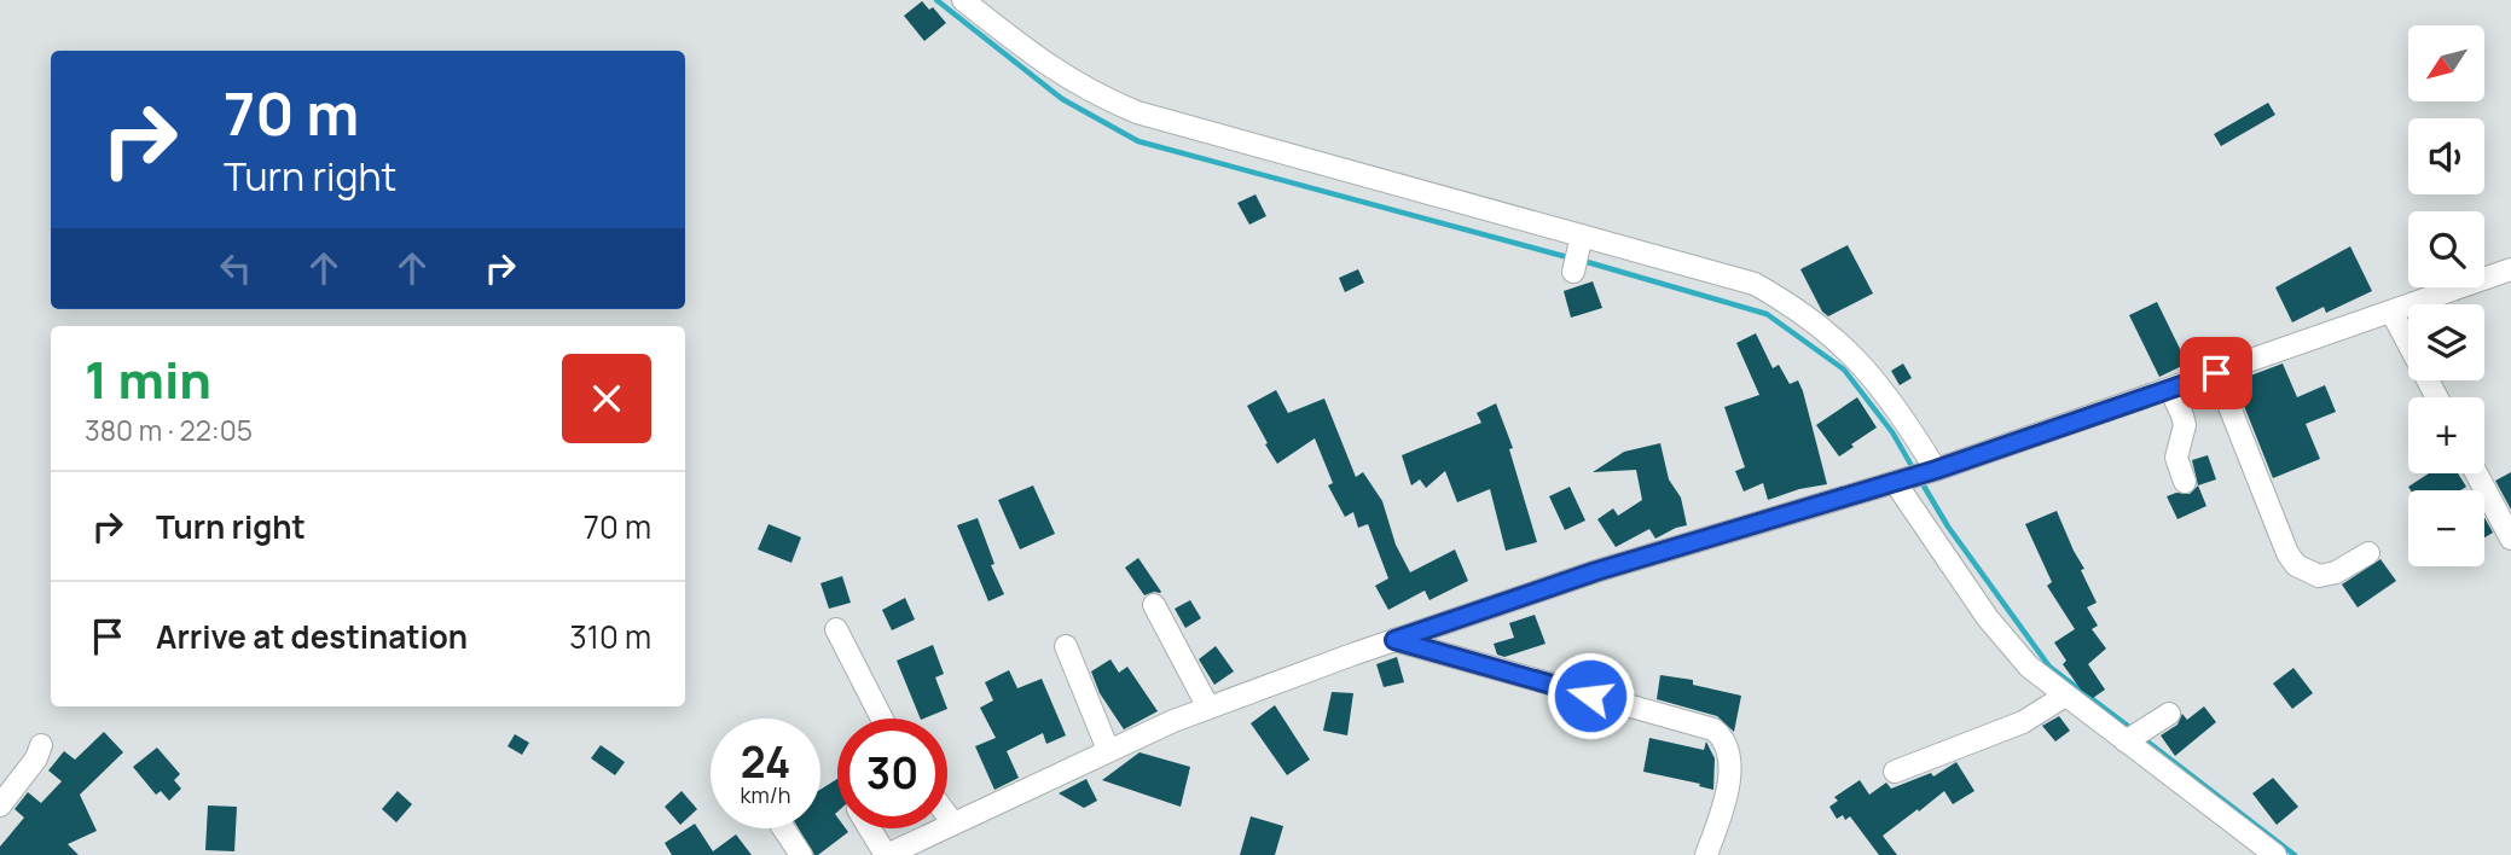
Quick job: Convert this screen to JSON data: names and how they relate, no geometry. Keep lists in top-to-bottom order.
{
  "north": "bottom left",
  "page": {
    "map_buttons": ["+", "−"],
    "turn": ["70 m", "Turn right"],
    "heading": ["1 min", "380 m · 22:05"],
    "list": [
      {
        "name": "Turn right",
        "value": "70 m"
      },
      {
        "name": "Arrive at destination",
        "value": "310 m"
      }
    ],
    "speed": "24 km/h",
    "limit": "30"
  }
}
